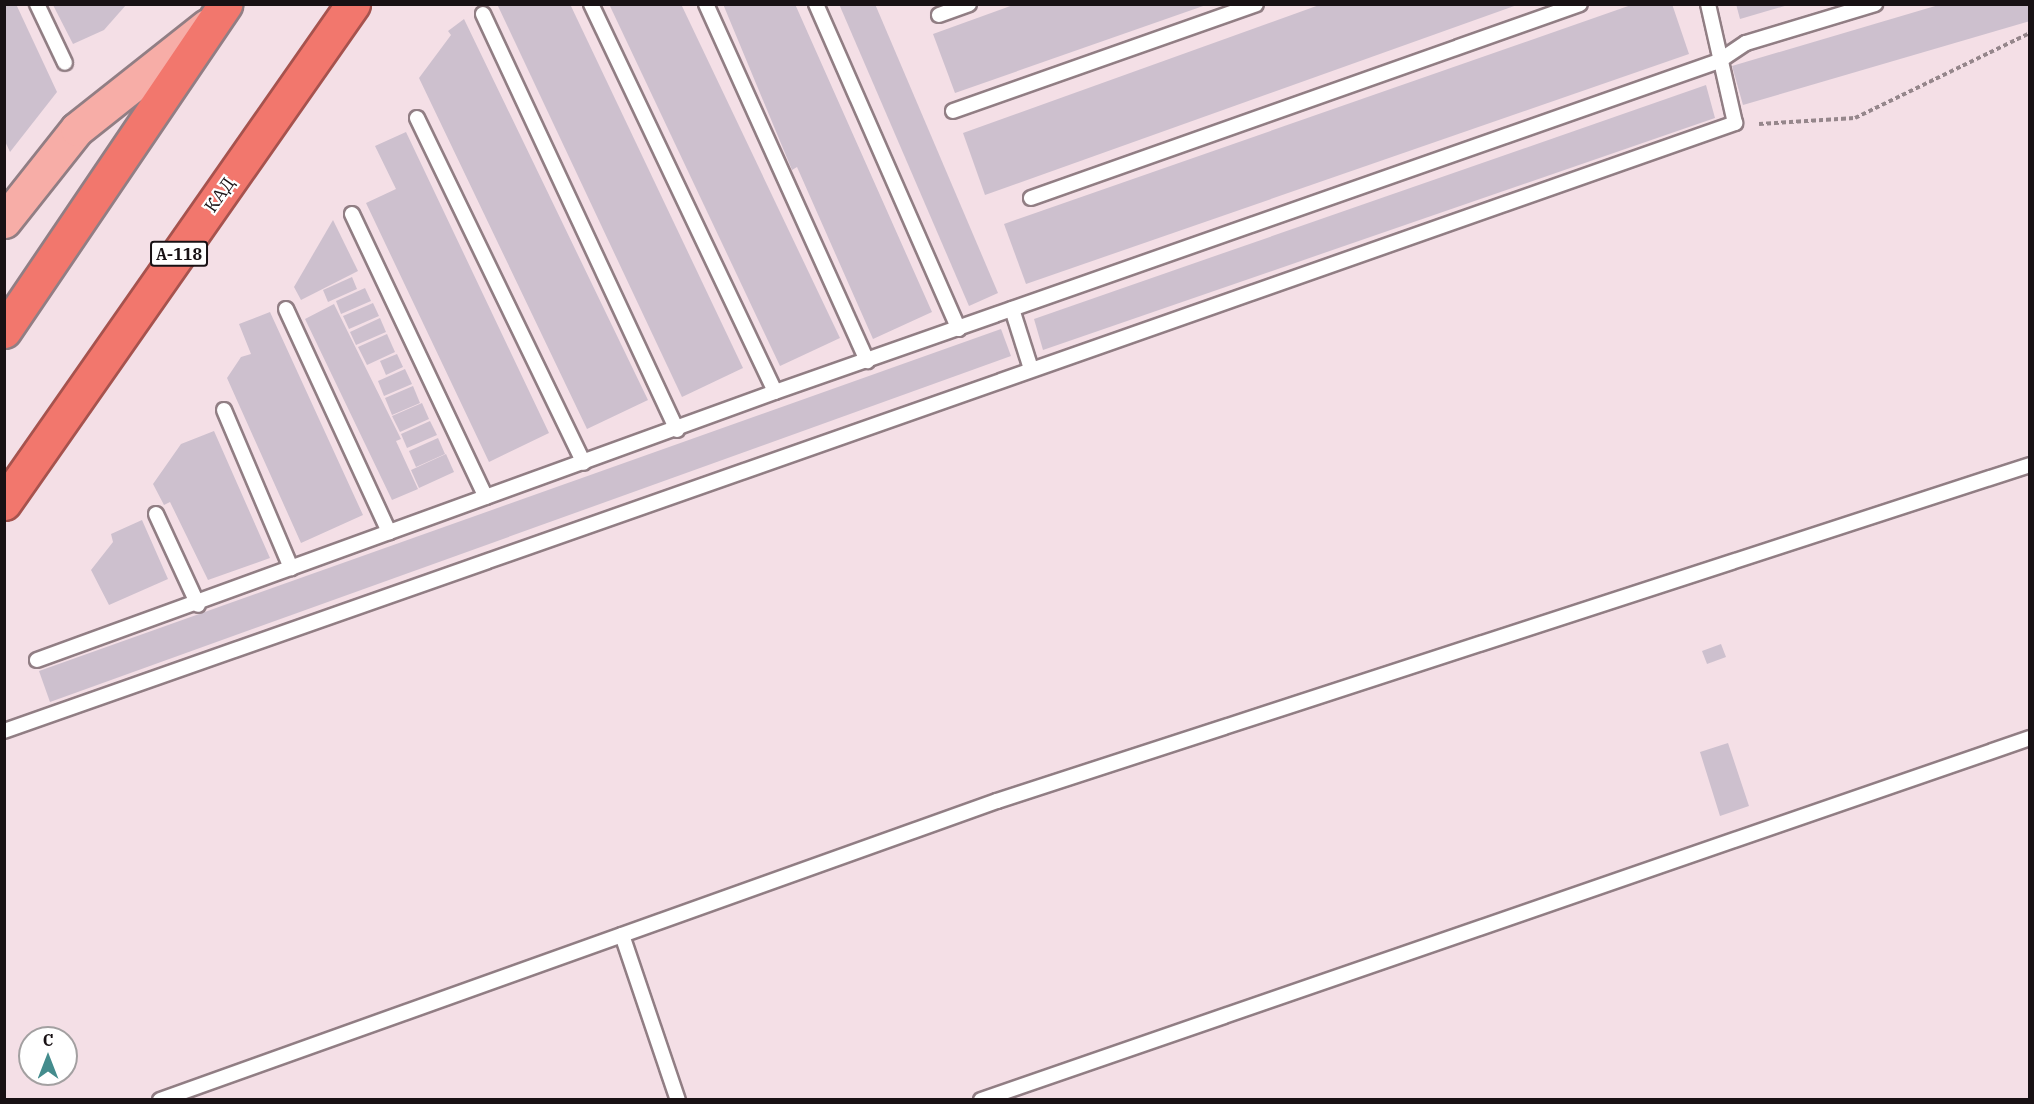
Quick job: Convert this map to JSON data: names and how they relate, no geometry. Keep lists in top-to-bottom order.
{
  "streets": {
    "highway": ["КАД", "А-118"]
  },
  "north": "top"
}
